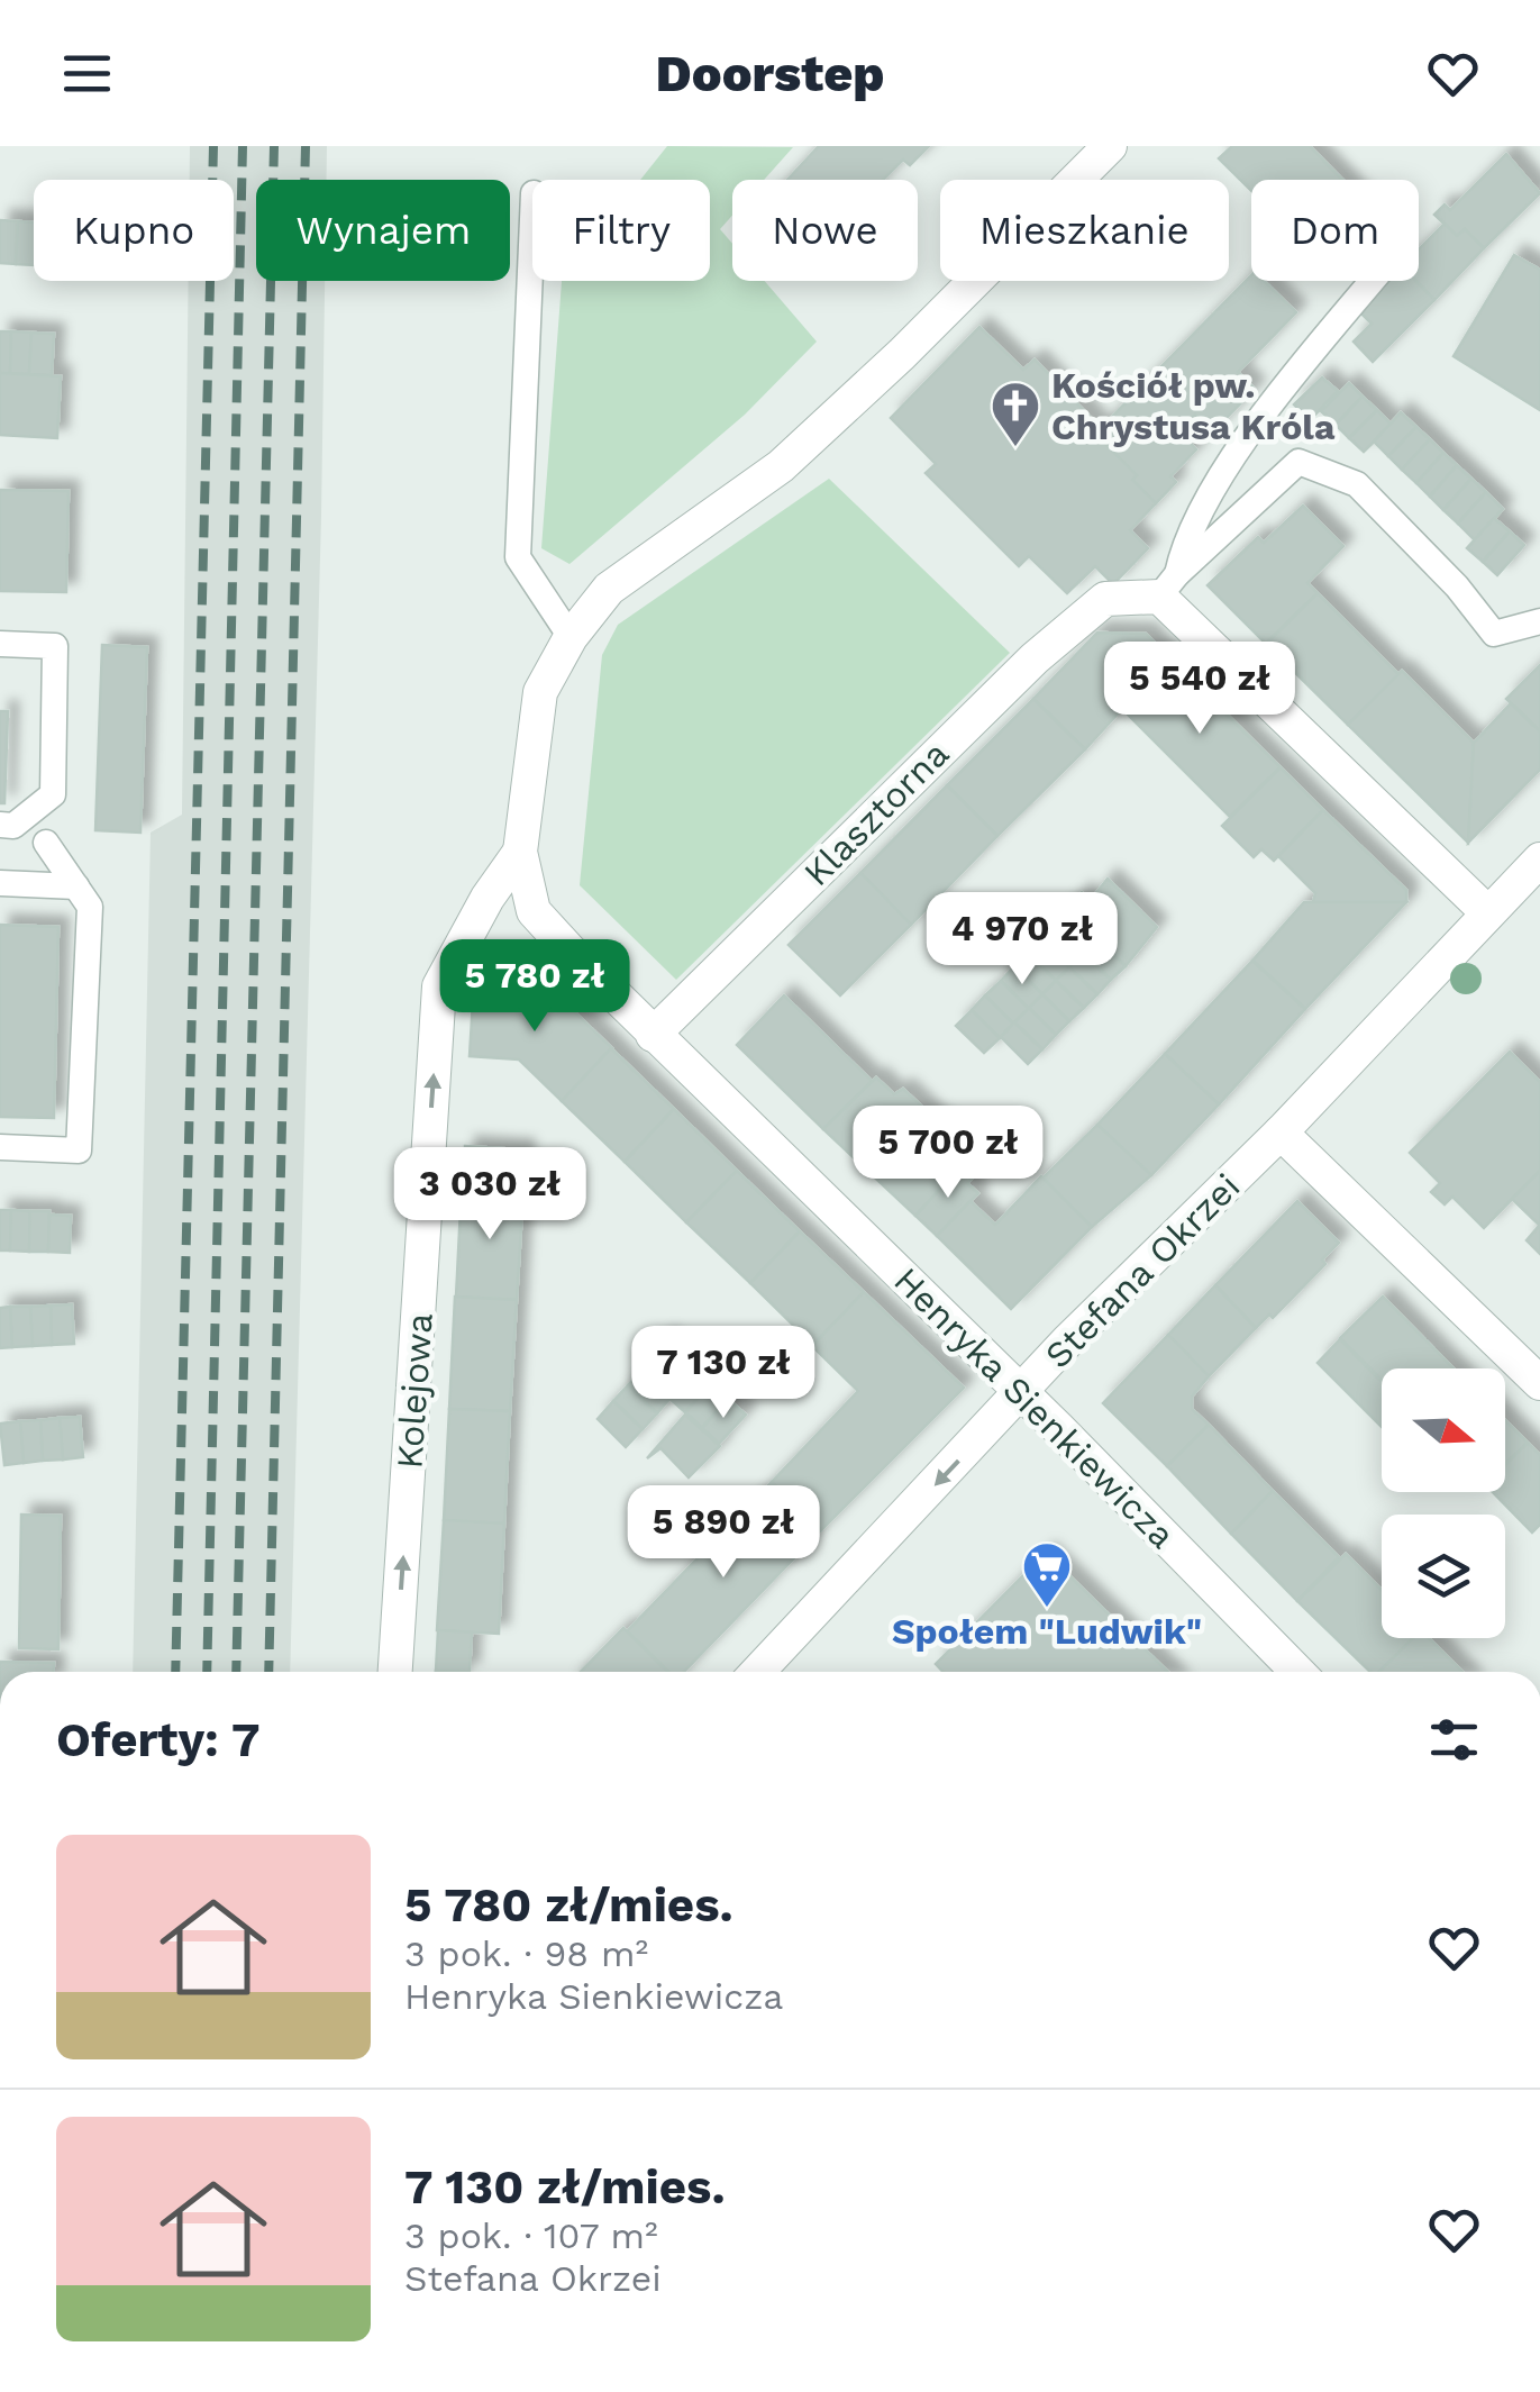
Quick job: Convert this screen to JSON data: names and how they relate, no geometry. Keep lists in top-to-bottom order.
{
  "streets": {
    "street": [
      "Klasztorna",
      "Stefana Okrzei",
      "Kolejowa",
      "Henryka Sienkiewicza"
    ]
  },
  "crossings": [
    ["Klasztorna", "Henryka Sienkiewicza"],
    ["Stefana Okrzei", "Henryka Sienkiewicza"],
    ["Kolejowa", "Henryka Sienkiewicza"]
  ],
  "one_way": ["Kolejowa"],
  "places": {
    "church": ["Kościół pw. Chrystusa Króla"],
    "supermarket": ["Społem \"Ludwik\""]
  },
  "north": "right",
  "page": {
    "header": "Doorstep",
    "chip": [
      "Kupno",
      "Wynajem",
      "Filtry",
      "Nowe",
      "Mieszkanie",
      "Dom"
    ],
    "price": [
      "5 540 zł",
      "4 970 zł",
      "5 780 zł",
      "5 700 zł",
      "3 030 zł",
      "7 130 zł",
      "5 890 zł"
    ],
    "heading": "Oferty: 7",
    "list": [
      {
        "name": "5 780 zł/mies.",
        "note": "3 pok. · 98 m² · Henryka Sienkiewicza"
      },
      {
        "name": "7 130 zł/mies.",
        "note": "3 pok. · 107 m² · Stefana Okrzei"
      }
    ]
  }
}
